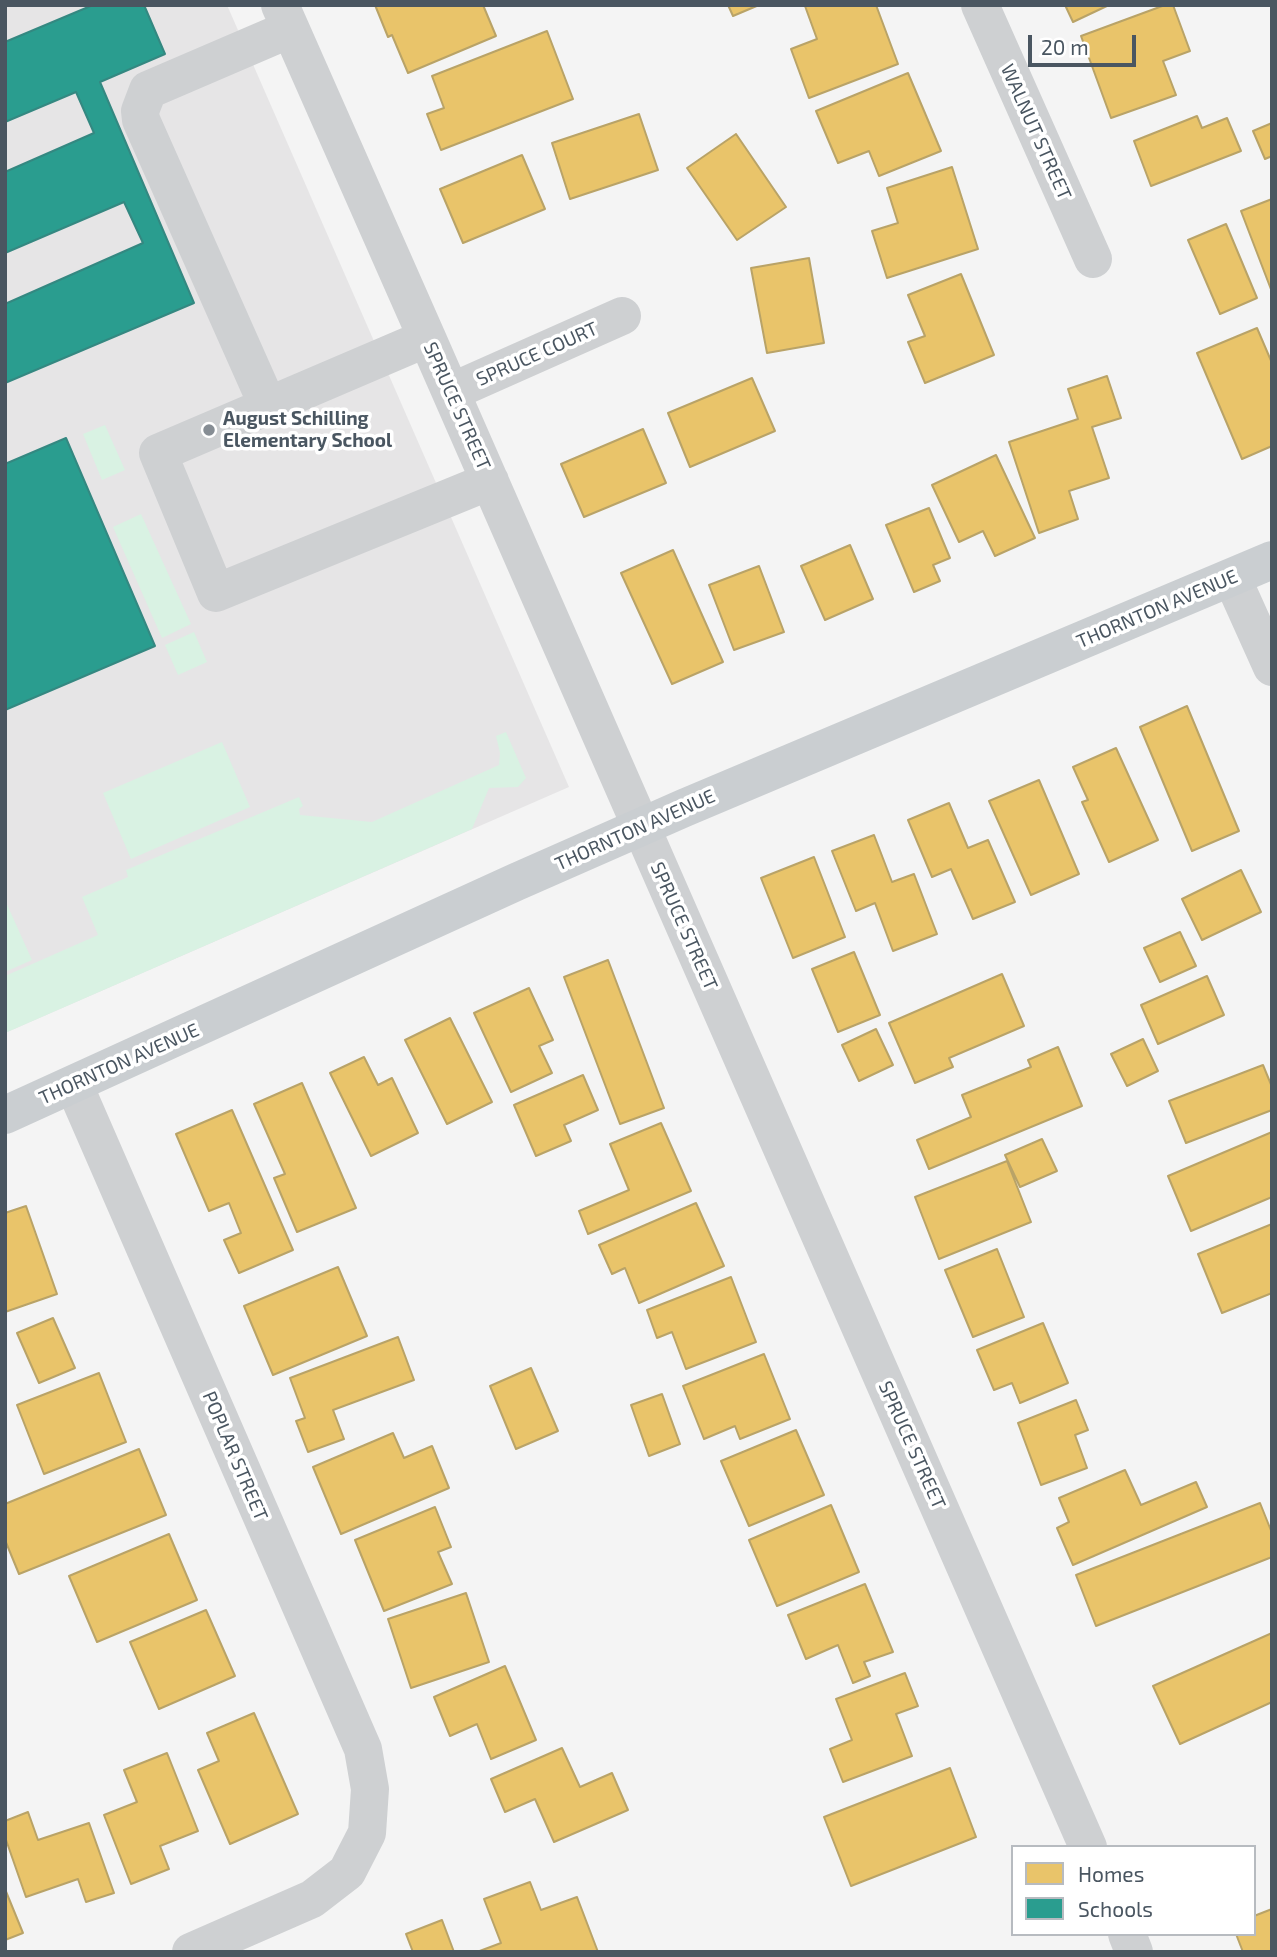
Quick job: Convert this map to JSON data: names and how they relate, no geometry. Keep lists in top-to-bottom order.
{
  "streets": {
    "main road": ["THORNTON AVENUE"],
    "street": [
      "WALNUT STREET",
      "SPRUCE COURT",
      "SPRUCE STREET",
      "POPLAR STREET"
    ]
  },
  "crossings": [
    ["SPRUCE COURT", "SPRUCE STREET"],
    ["SPRUCE STREET", "THORNTON AVENUE"],
    ["THORNTON AVENUE", "POPLAR STREET"]
  ],
  "places": ["August Schilling Elementary School"],
  "legend": ["Homes", "Schools"],
  "scale_bar": "20 m"
}
